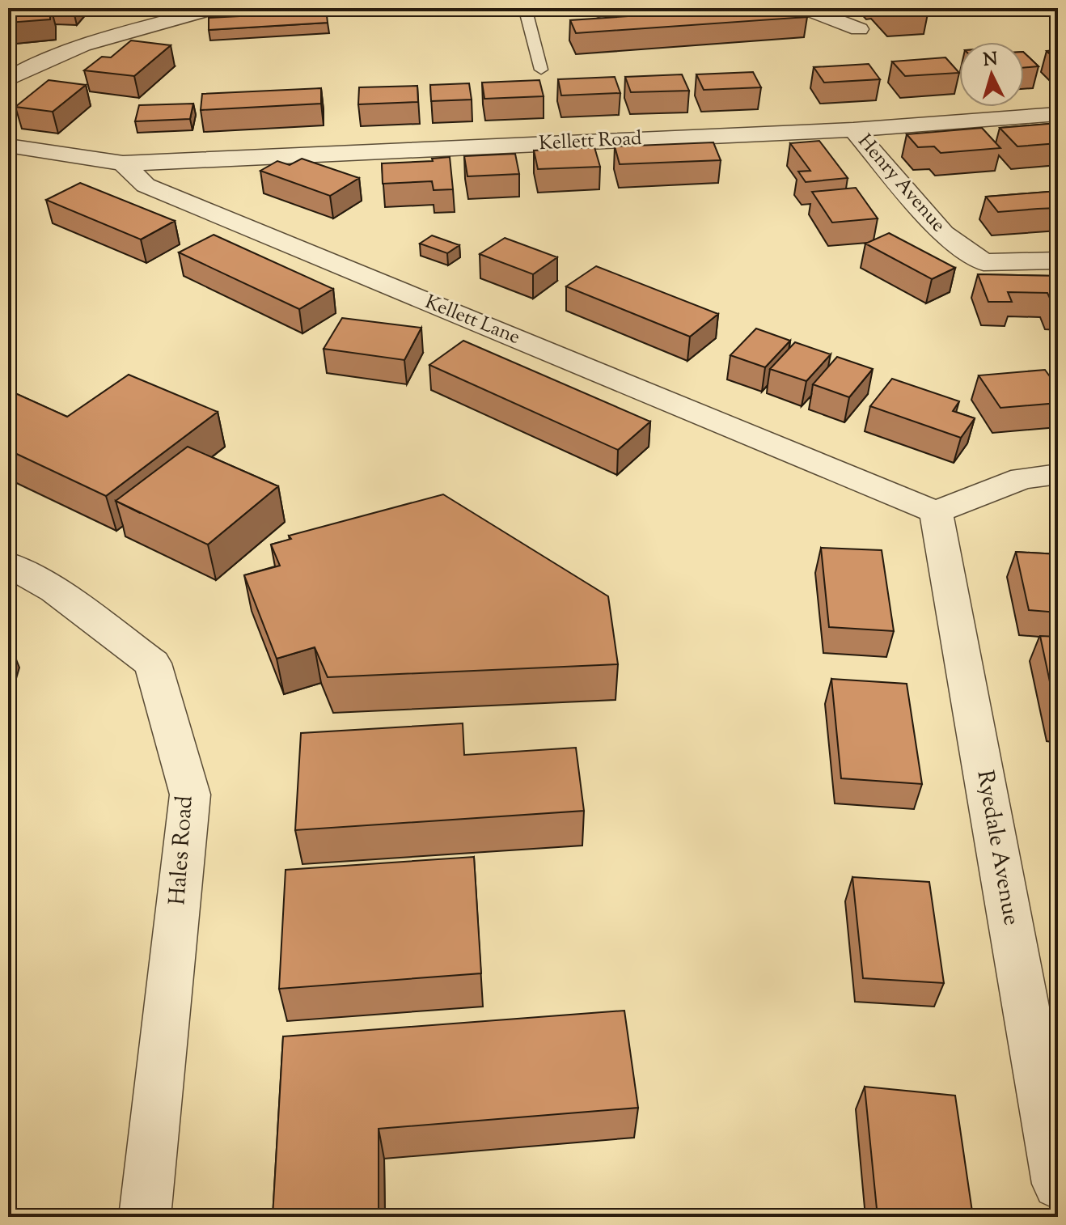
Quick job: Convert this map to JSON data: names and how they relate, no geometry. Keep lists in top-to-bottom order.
{
  "streets": {
    "street": [
      "Kellett Road",
      "Henry Avenue",
      "Kellett Lane",
      "Ryedale Avenue",
      "Hales Road"
    ]
  },
  "crossings": [
    ["Kellett Road", "Henry Avenue"],
    ["Kellett Road", "Kellett Lane"],
    ["Kellett Lane", "Ryedale Avenue"]
  ],
  "north": "top"
}
